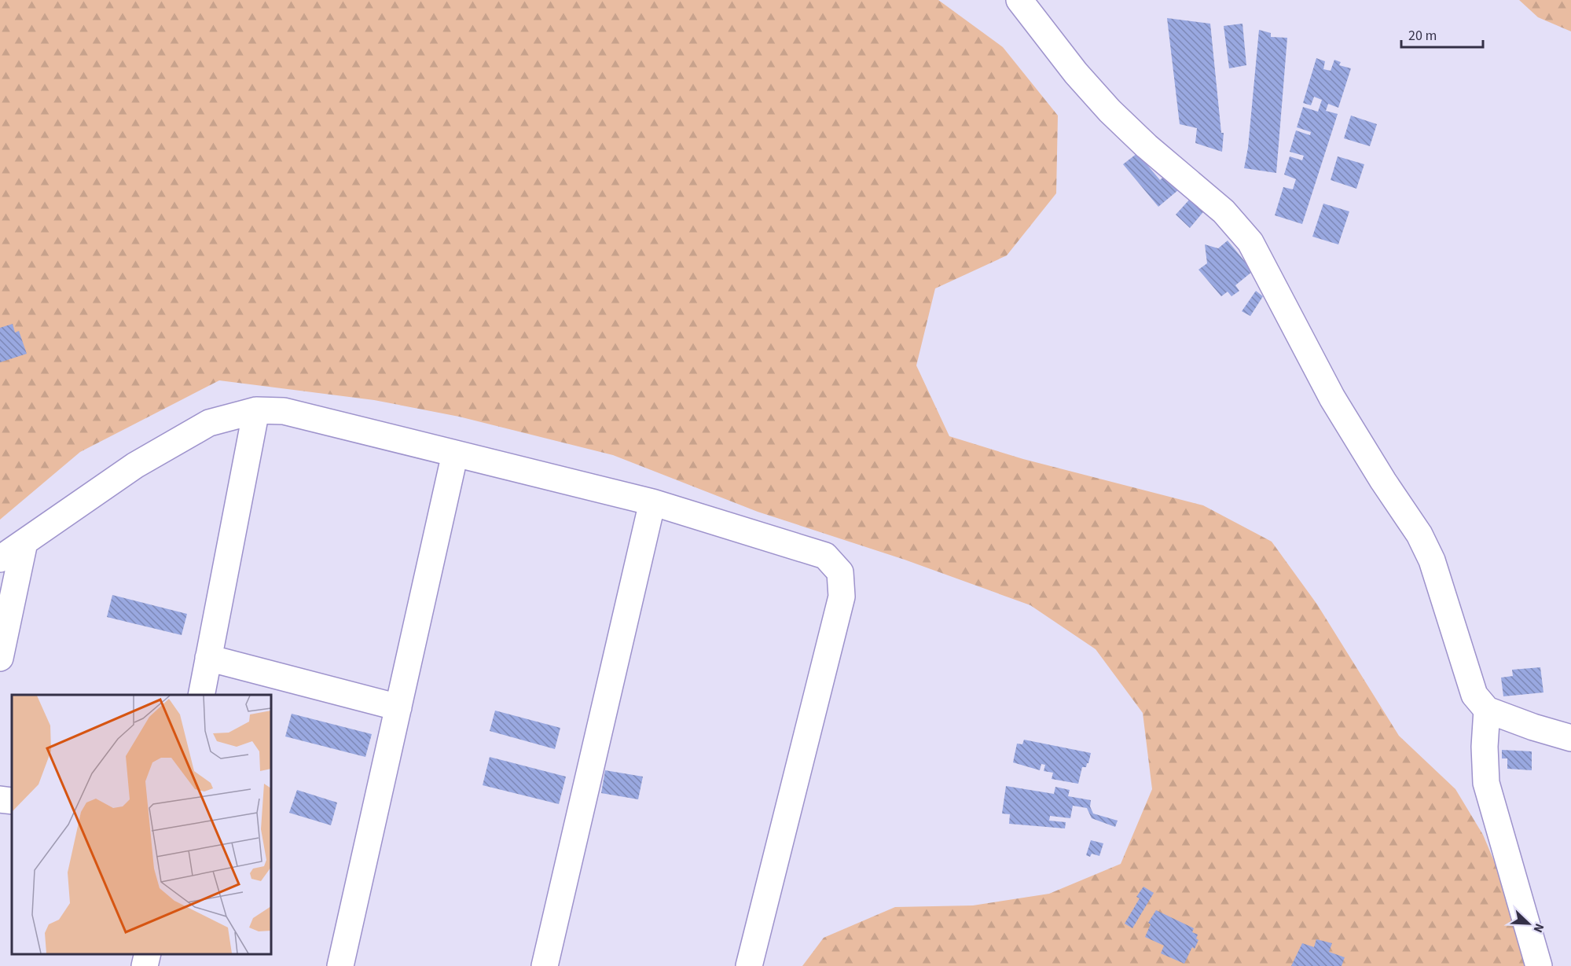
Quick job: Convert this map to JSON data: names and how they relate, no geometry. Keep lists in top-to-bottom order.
{
  "scale_bar": "20 m",
  "north": "bottom right"
}
